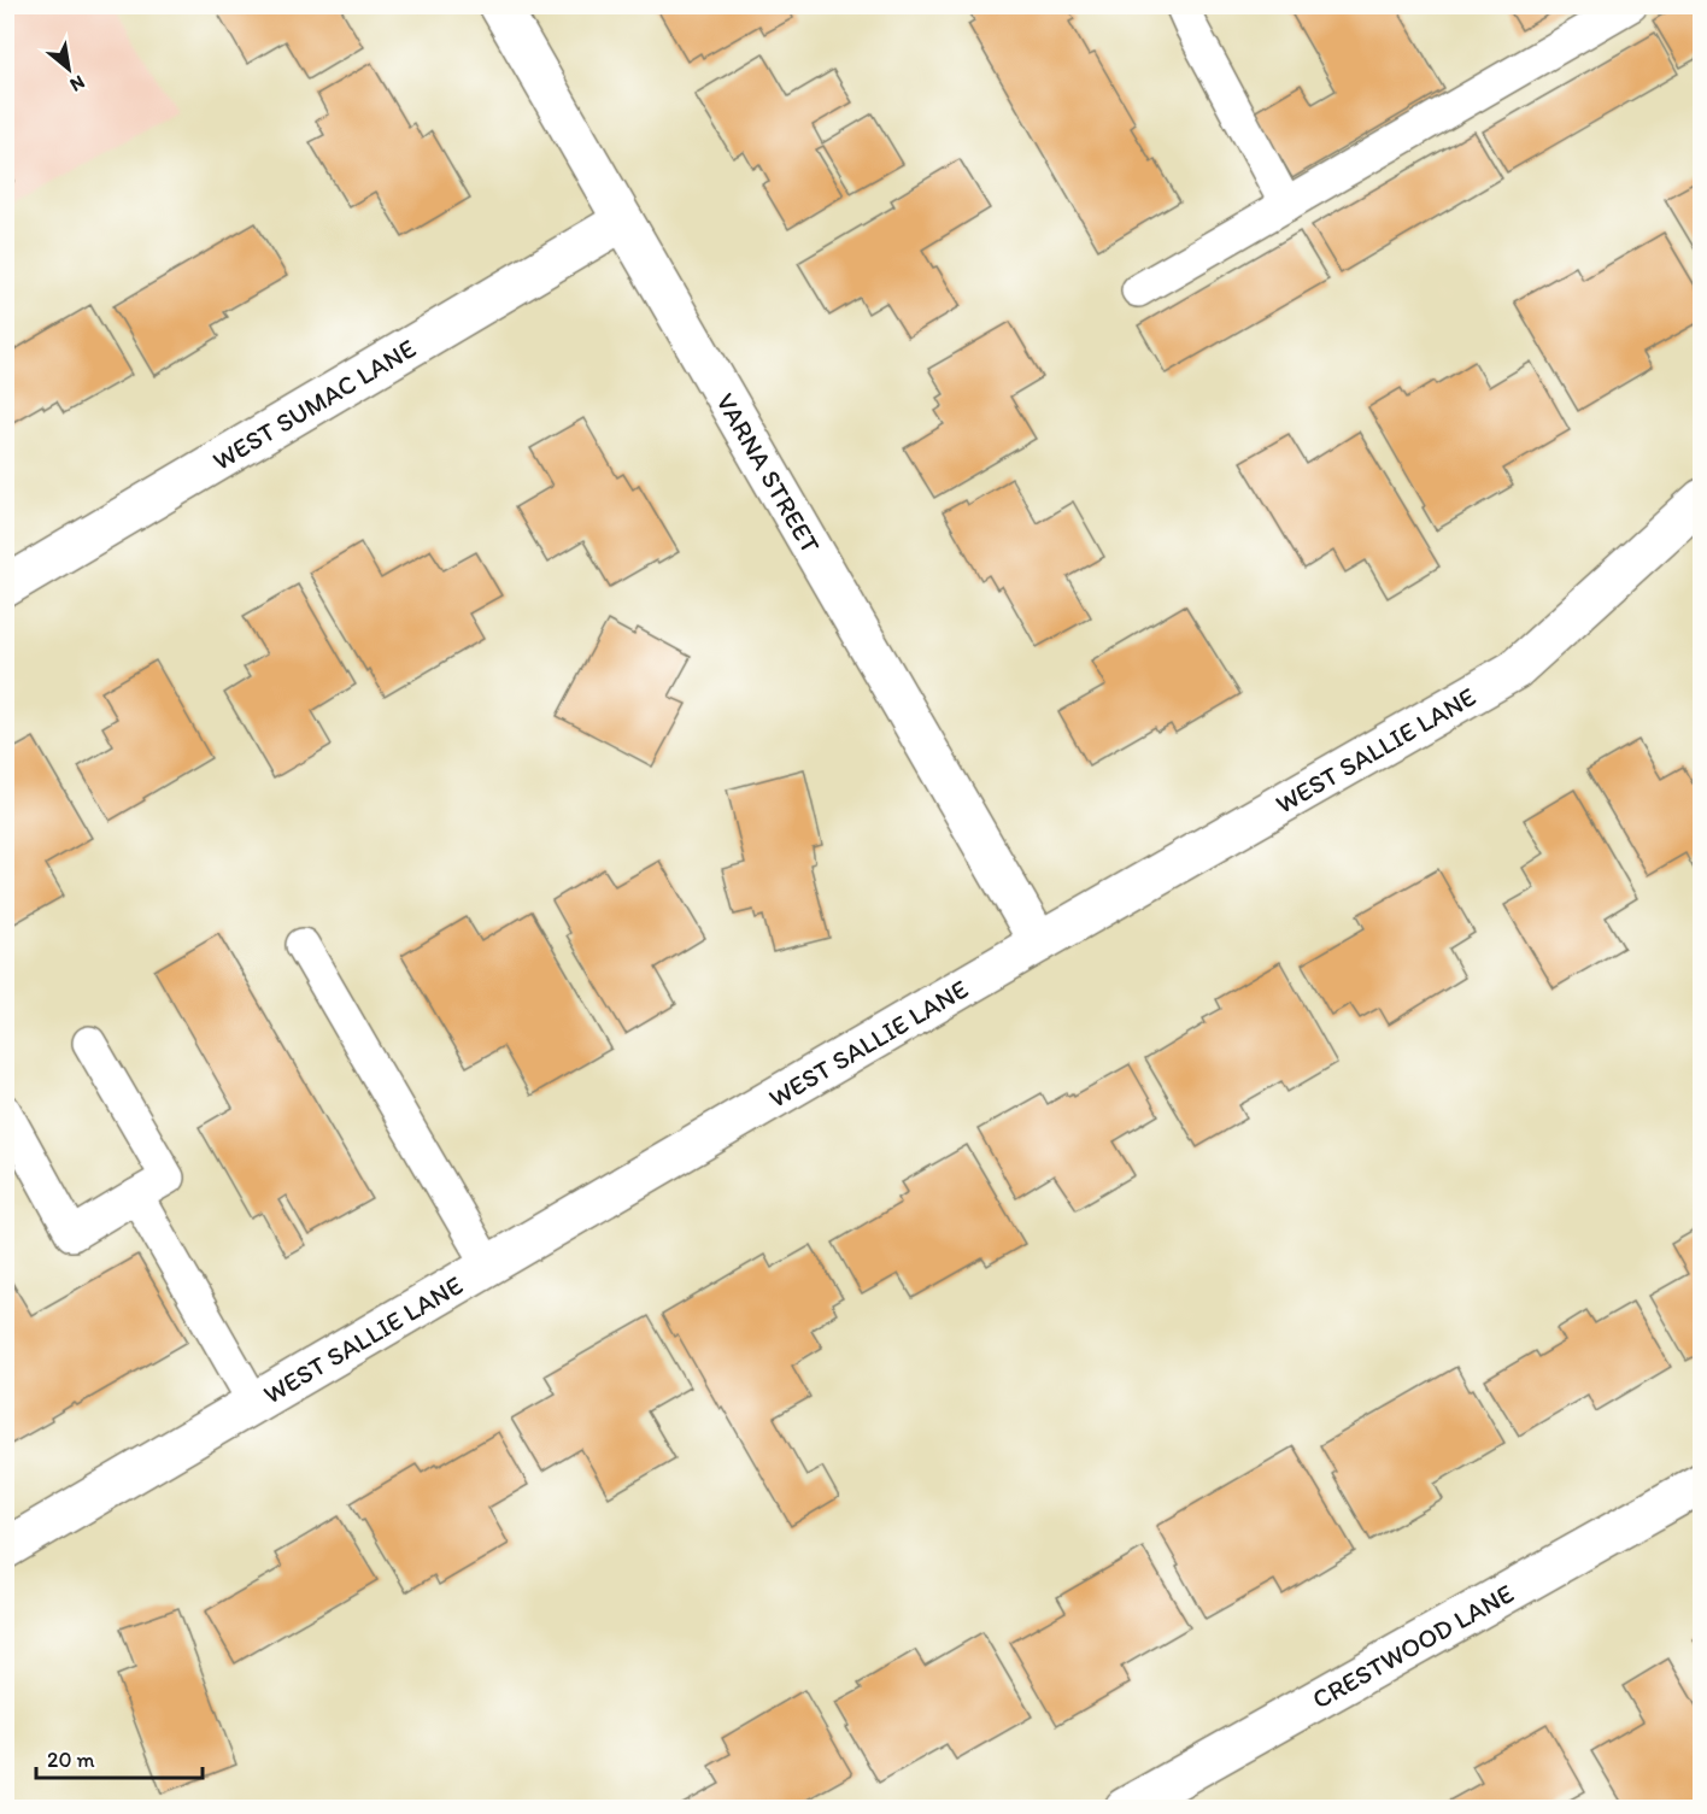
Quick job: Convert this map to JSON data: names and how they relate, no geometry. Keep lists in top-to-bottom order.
{
  "streets": {
    "street": [
      "WEST SUMAC LANE",
      "VARNA STREET",
      "WEST SALLIE LANE",
      "CRESTWOOD LANE"
    ]
  },
  "crossings": [
    ["WEST SUMAC LANE", "VARNA STREET"],
    ["VARNA STREET", "WEST SALLIE LANE"]
  ],
  "scale_bar": "20 m",
  "north": "bottom right"
}
